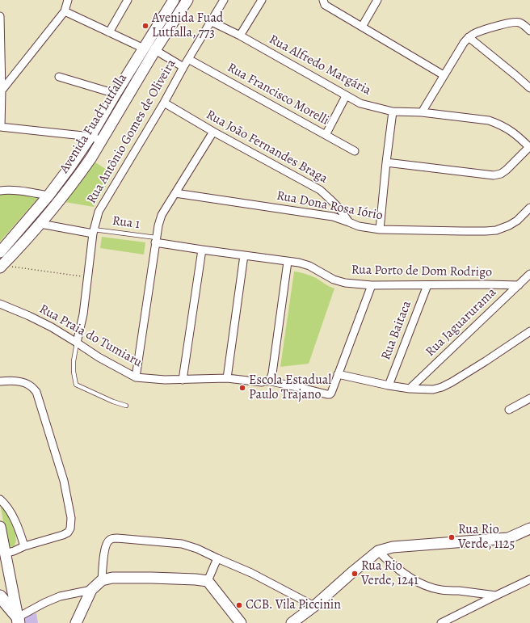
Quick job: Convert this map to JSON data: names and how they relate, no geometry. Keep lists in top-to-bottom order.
{
  "streets": {
    "main road": ["Avenida Fuad Lutfalla"],
    "street": [
      "Rua Alfredo Margária",
      "Rua Francisco Morelli",
      "Rua Antônio Gomes de Oliveira",
      "Rua João Fernandes Braga",
      "Rua Dona Rosa Iório",
      "Rua Porto de Dom Rodrigo",
      "Rua Jaguarurama",
      "Rua Baitaca",
      "Rua Praia do Tumiaru"
    ],
    "lane": ["Rua 1"]
  },
  "crossings": [
    ["Rua Alfredo Margária", "Rua Antônio Gomes de Oliveira"],
    ["Rua Francisco Morelli", "Rua Antônio Gomes de Oliveira"],
    ["Rua Antônio Gomes de Oliveira", "Rua João Fernandes Braga"],
    ["Rua Antônio Gomes de Oliveira", "Rua 1"],
    ["Rua Antônio Gomes de Oliveira", "Rua Praia do Tumiaru"],
    ["Rua João Fernandes Braga", "Rua Dona Rosa Iório"],
    ["Rua 1", "Rua Porto de Dom Rodrigo"],
    ["Rua Porto de Dom Rodrigo", "Rua Jaguarurama"],
    ["Rua Porto de Dom Rodrigo", "Rua Baitaca"]
  ],
  "places": [
    "Avenida Fuad Lutfalla, 773",
    "Escola Estadual Paulo Trajano",
    "Rua Rio Verde, 1125",
    "Rua Rio Verde, 1241",
    "CCB. Vila Piccinin"
  ]
}
